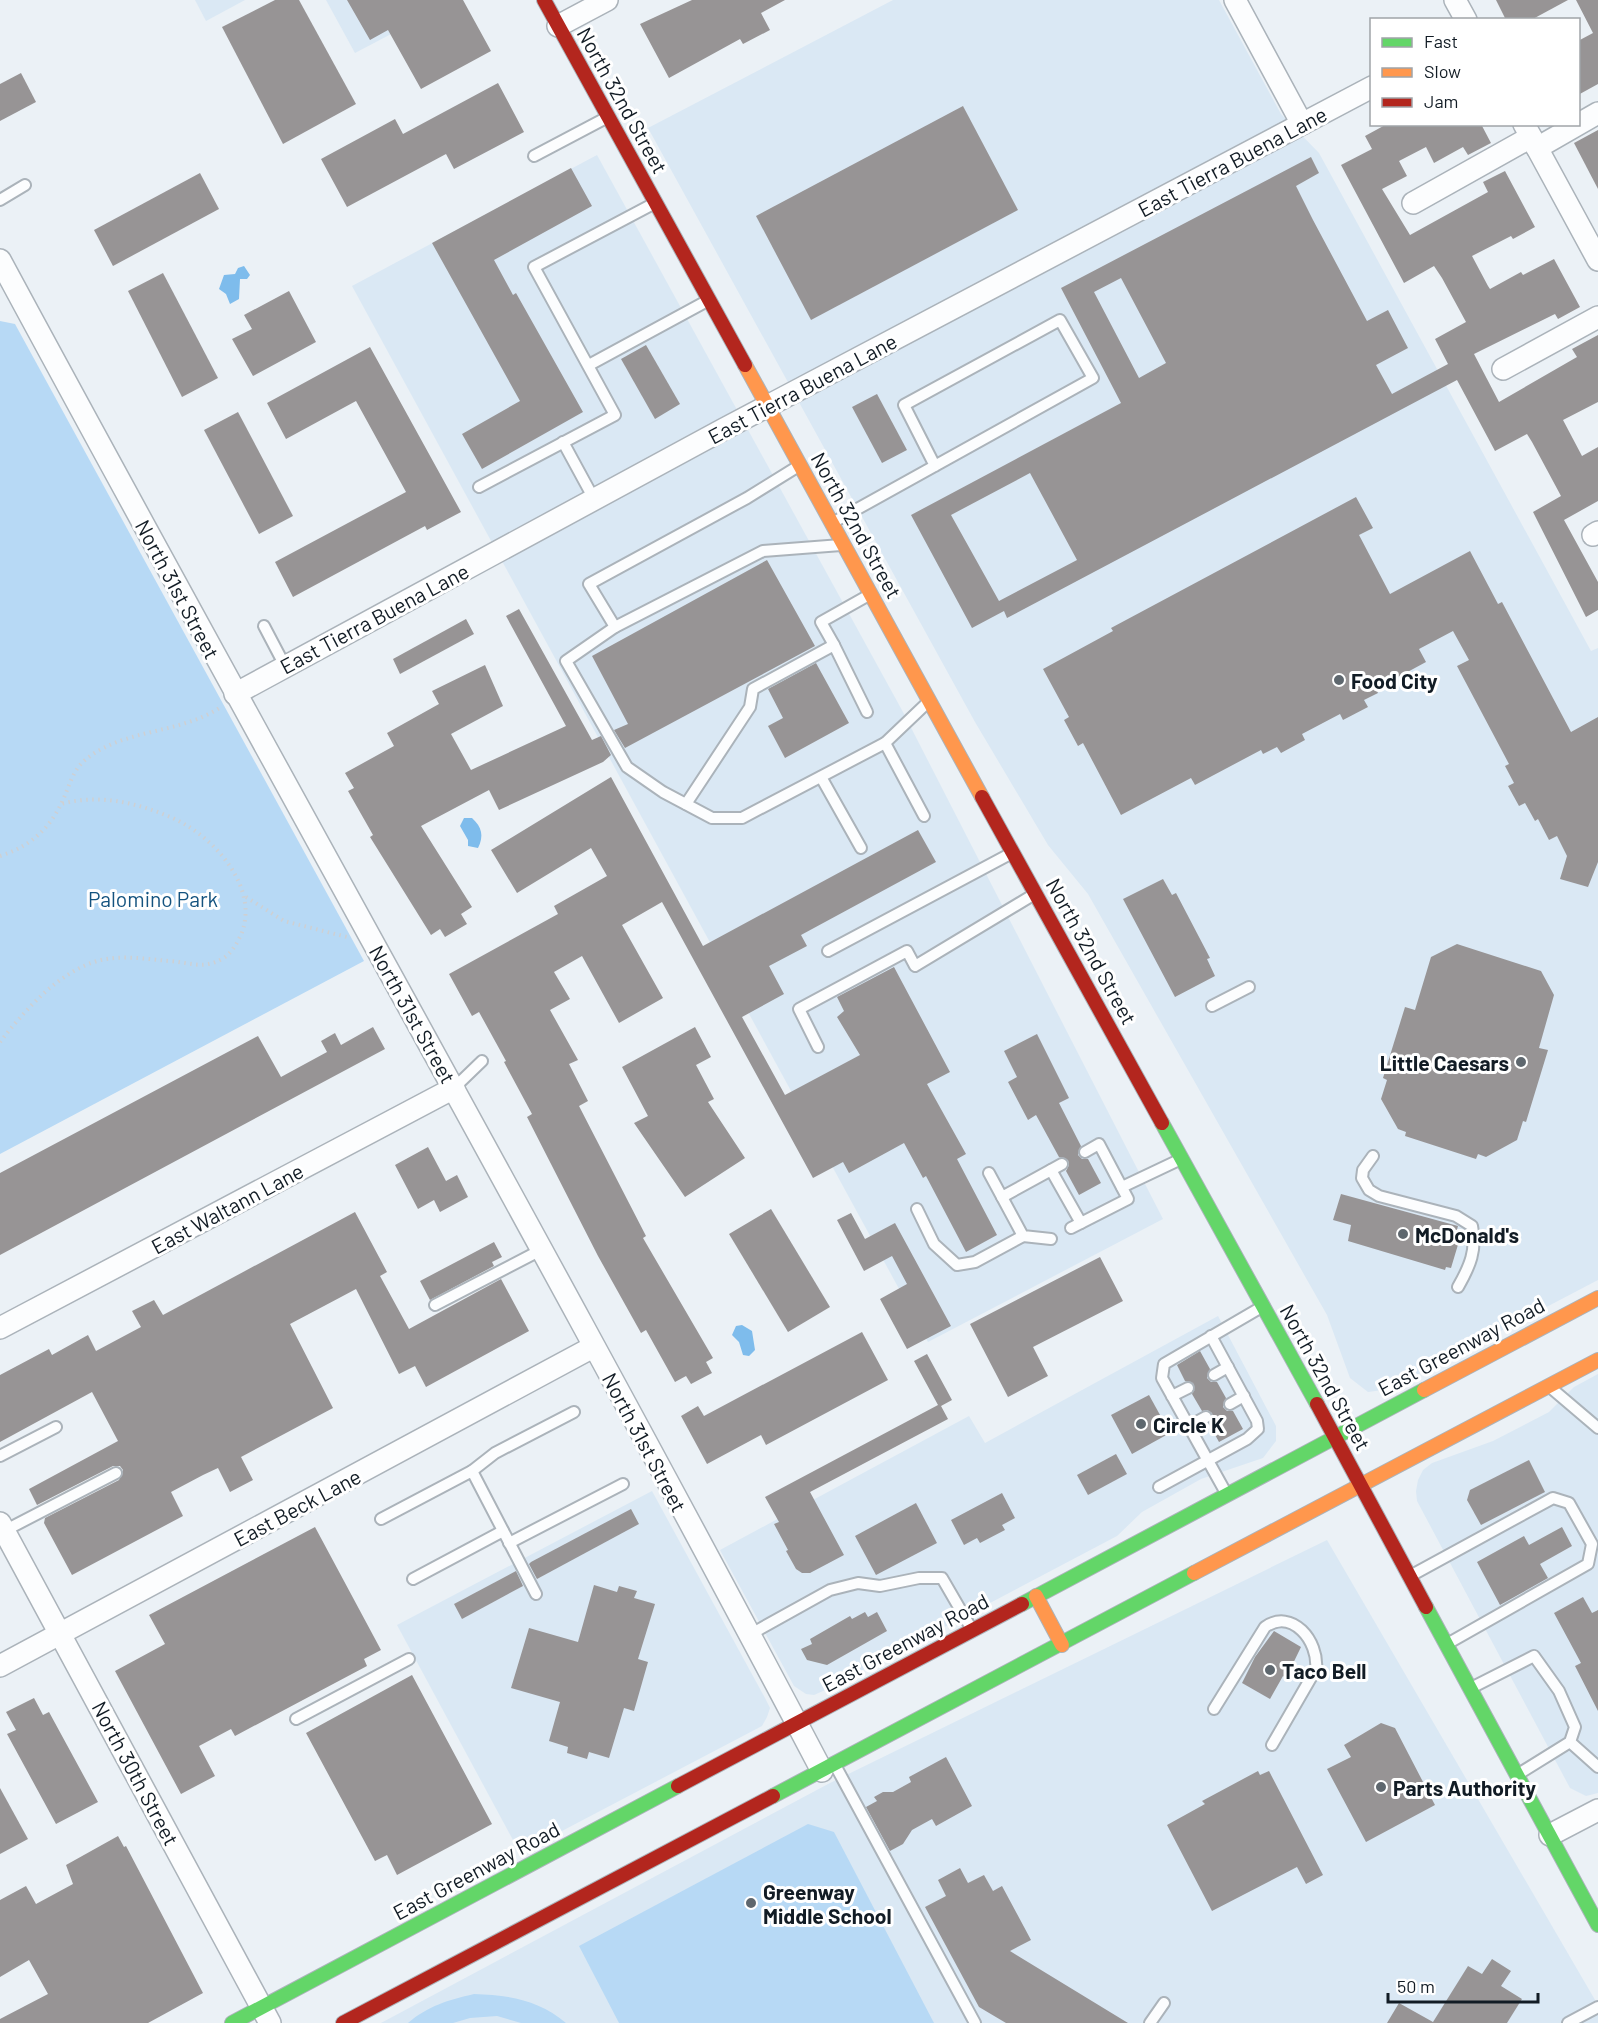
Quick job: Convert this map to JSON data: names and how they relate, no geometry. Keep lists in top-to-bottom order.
{
  "streets": {
    "main road": ["North 32nd Street", "East Greenway Road"],
    "street": [
      "East Tierra Buena Lane",
      "North 31st Street",
      "East Waltann Lane",
      "East Beck Lane",
      "North 30th Street"
    ]
  },
  "crossings": [
    ["North 32nd Street", "East Tierra Buena Lane"],
    ["North 32nd Street", "East Greenway Road"],
    ["East Tierra Buena Lane", "North 31st Street"],
    ["North 31st Street", "East Waltann Lane"],
    ["North 31st Street", "East Greenway Road"],
    ["North 31st Street", "East Beck Lane"],
    ["East Greenway Road", "North 30th Street"],
    ["East Beck Lane", "North 30th Street"]
  ],
  "parks": ["Palomino Park"],
  "places": [
    "Food City",
    "Little Caesars",
    "McDonald's",
    "Circle K",
    "Taco Bell",
    "Parts Authority",
    "Greenway Middle School"
  ],
  "legend": ["Fast", "Slow", "Jam"],
  "scale_bar": "50 m"
}
